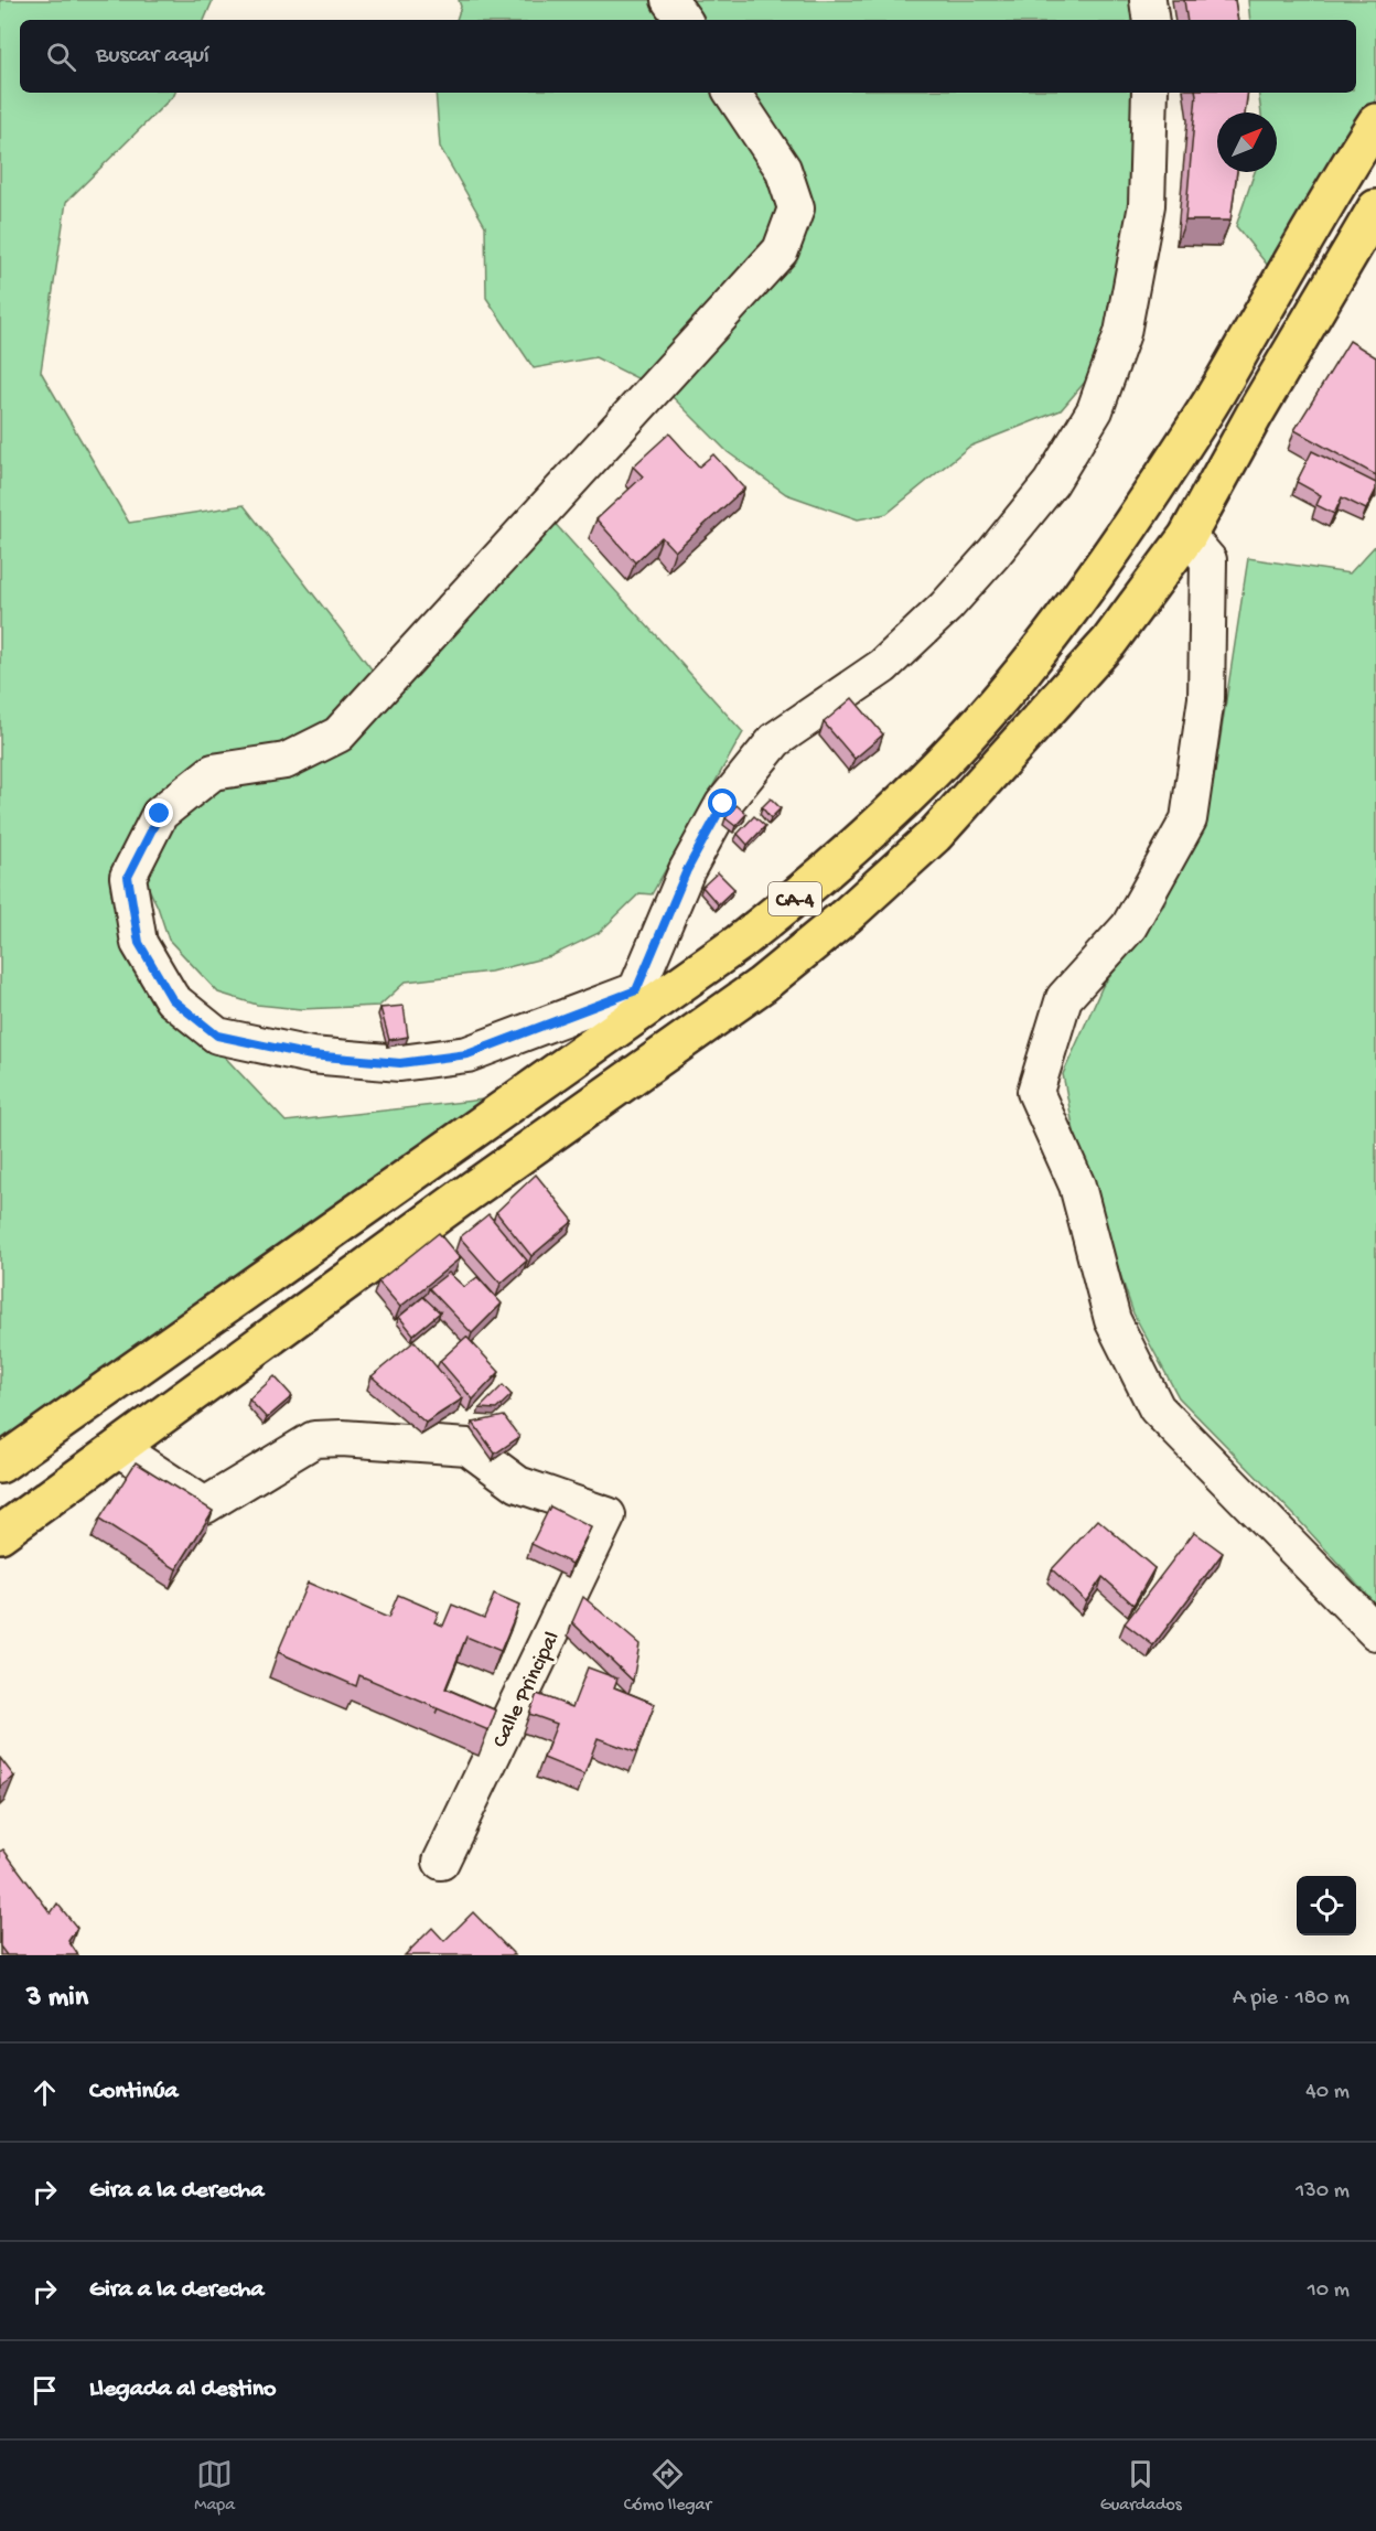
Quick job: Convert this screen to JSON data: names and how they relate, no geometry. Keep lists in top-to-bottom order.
{
  "streets": {
    "highway": ["CA-4"],
    "street": ["Calle Principal"]
  },
  "crossings": [
    ["CA-4", "Calle Principal"]
  ],
  "north": "top right",
  "page": {
    "search": "Buscar aquí",
    "heading": ["3 min", "A pie · 180 m"],
    "list": [
      ["Continúa", "40 m"],
      ["Gira a la derecha", "130 m"],
      ["Gira a la derecha", "10 m"],
      "Llegada al destino"
    ],
    "nav": ["Mapa", "Cómo llegar", "Guardados"]
  }
}
